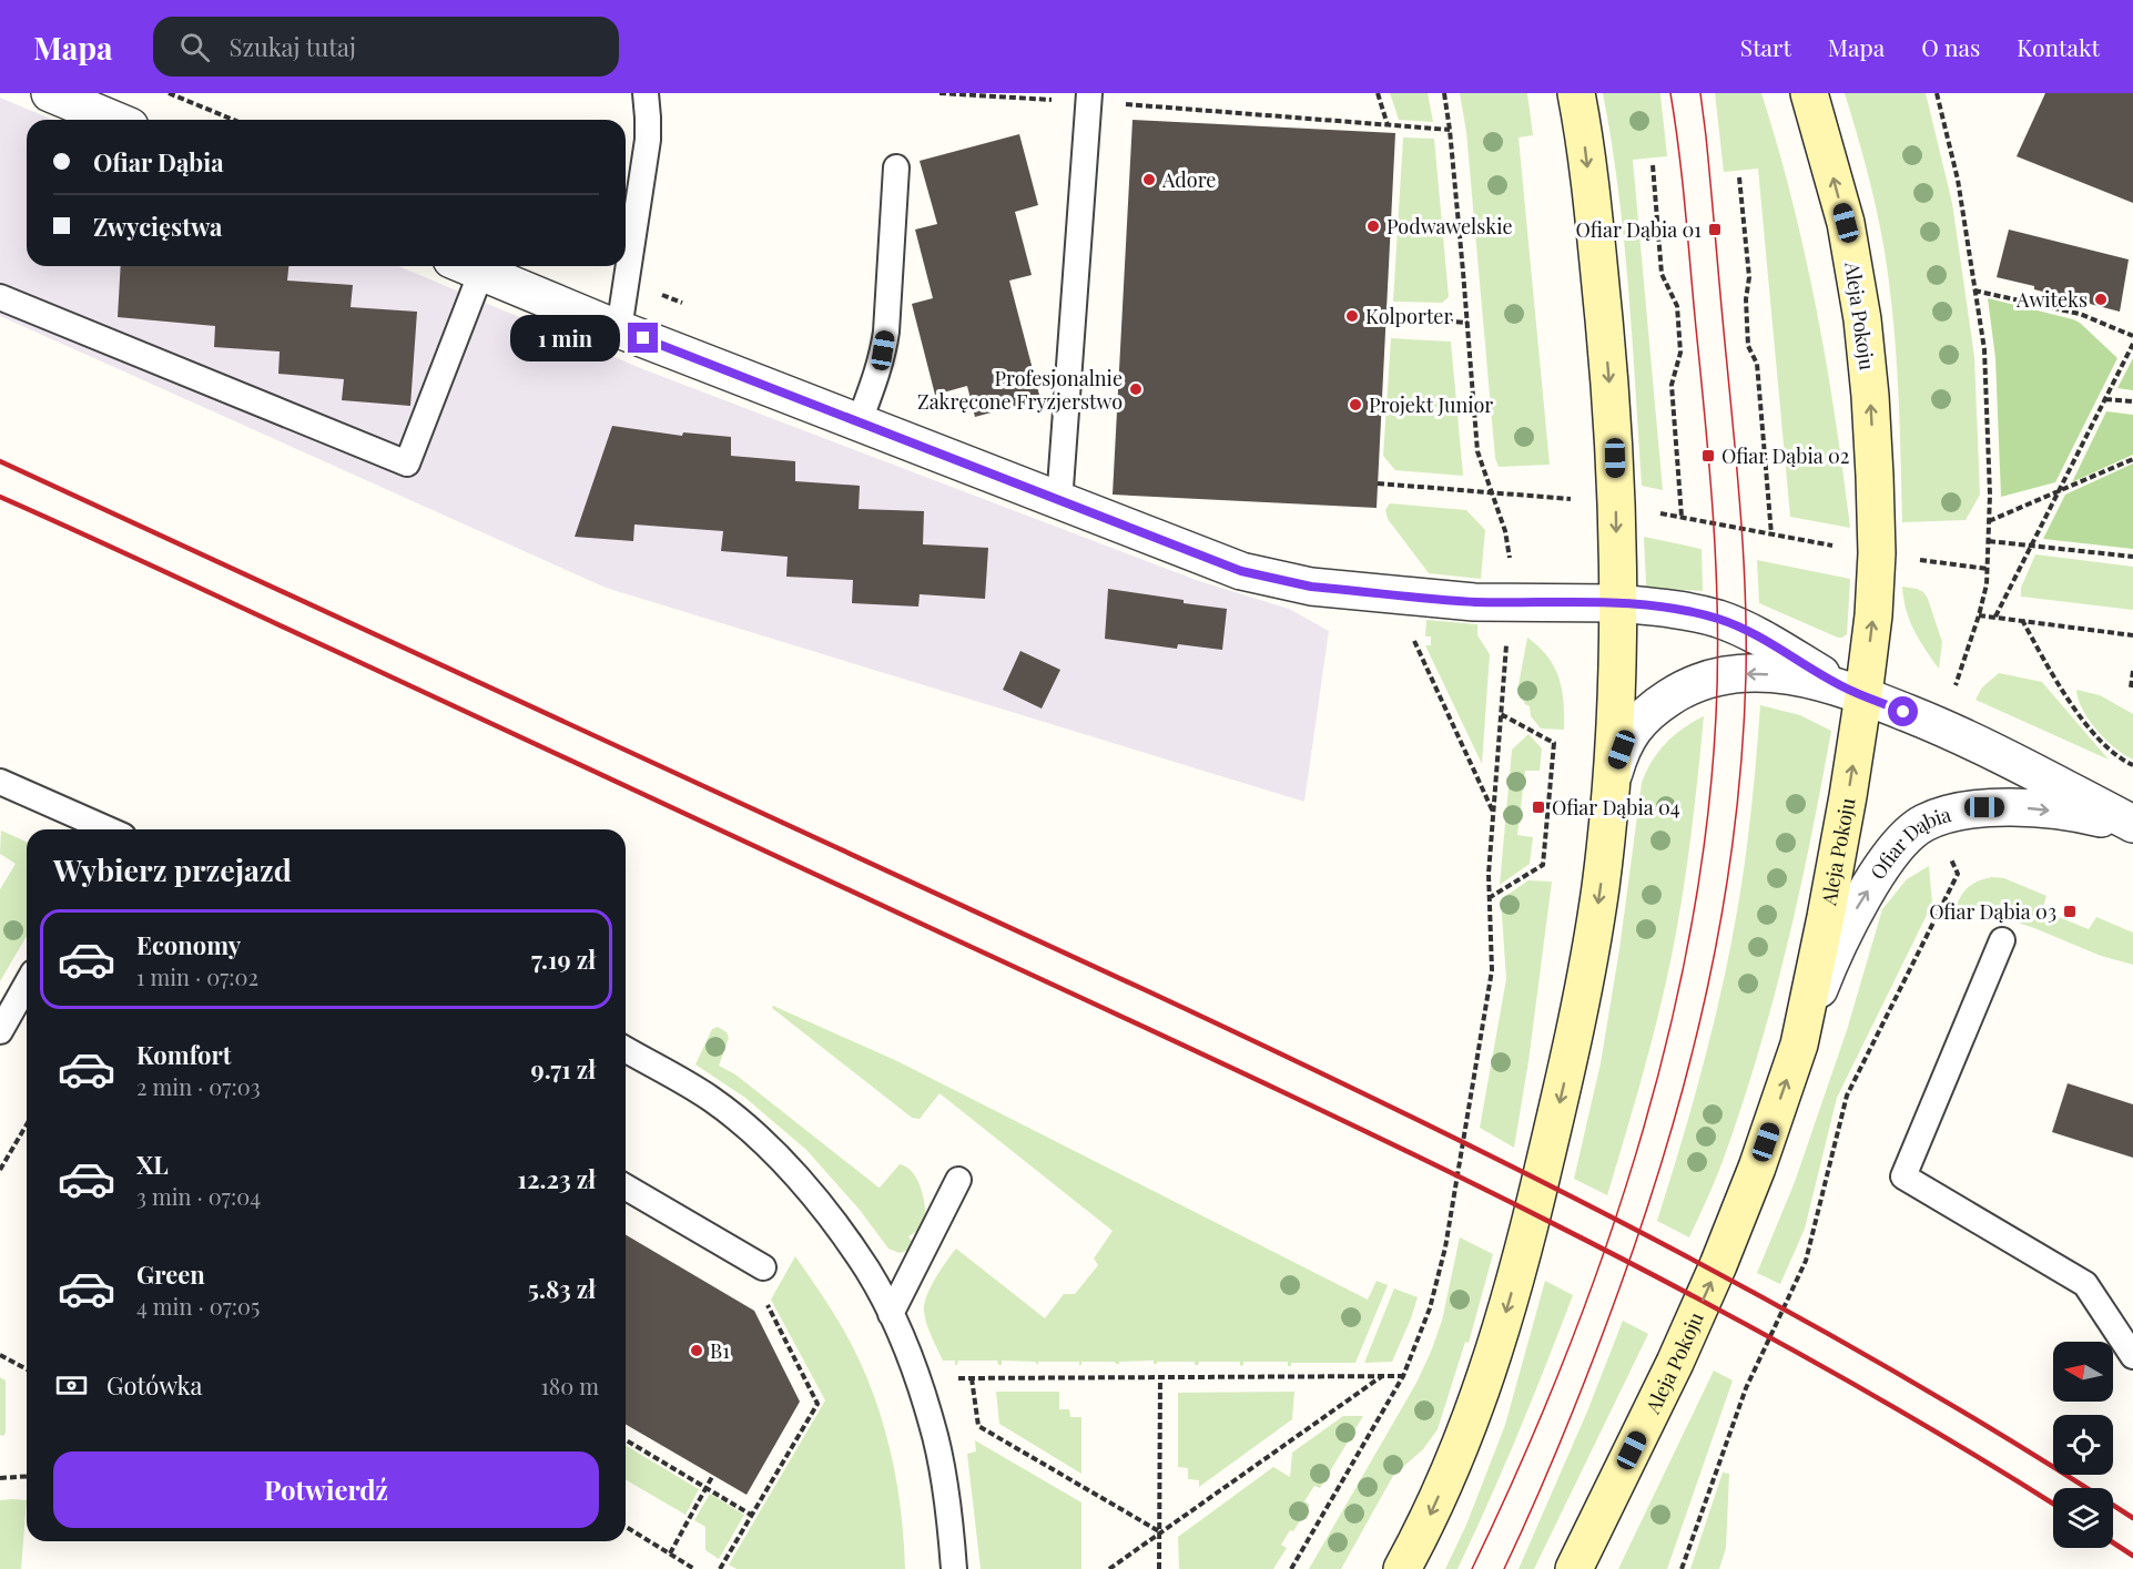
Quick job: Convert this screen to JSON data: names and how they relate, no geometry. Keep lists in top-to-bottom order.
{
  "streets": {
    "main road": ["Aleja Pokoju"],
    "street": ["Ofiar Dąbia"]
  },
  "crossings": [
    ["Aleja Pokoju", "Ofiar Dąbia"]
  ],
  "places": {
    "other": [
      "Adore",
      "Podwawelskie",
      "Awiteks",
      "Kolporter",
      "Profesjonalnie Zakręcone Fryzjerstwo",
      "Projekt Junior",
      "B1"
    ],
    "transit": [
      "Ofiar Dąbia 01",
      "Ofiar Dąbia 02",
      "Ofiar Dąbia 04",
      "Ofiar Dąbia 03"
    ]
  },
  "north": "left",
  "page": {
    "header": "Mapa",
    "search": "Szukaj tutaj",
    "nav": [
      "Start",
      "Mapa",
      "O nas",
      "Kontakt"
    ],
    "banner": ["Ofiar Dąbia", "Zwycięstwa"],
    "bubble": "1 min",
    "heading": "Wybierz przejazd",
    "list": [
      {
        "name": "Economy",
        "note": "1 min · 07:02",
        "value": "7.19 zł"
      },
      {
        "name": "Komfort",
        "note": "2 min · 07:03",
        "value": "9.71 zł"
      },
      {
        "name": "XL",
        "note": "3 min · 07:04",
        "value": "12.23 zł"
      },
      {
        "name": "Green",
        "note": "4 min · 07:05",
        "value": "5.83 zł"
      }
    ],
    "pay": ["Gotówka", "180 m"],
    "buttons": "Potwierdź"
  }
}
